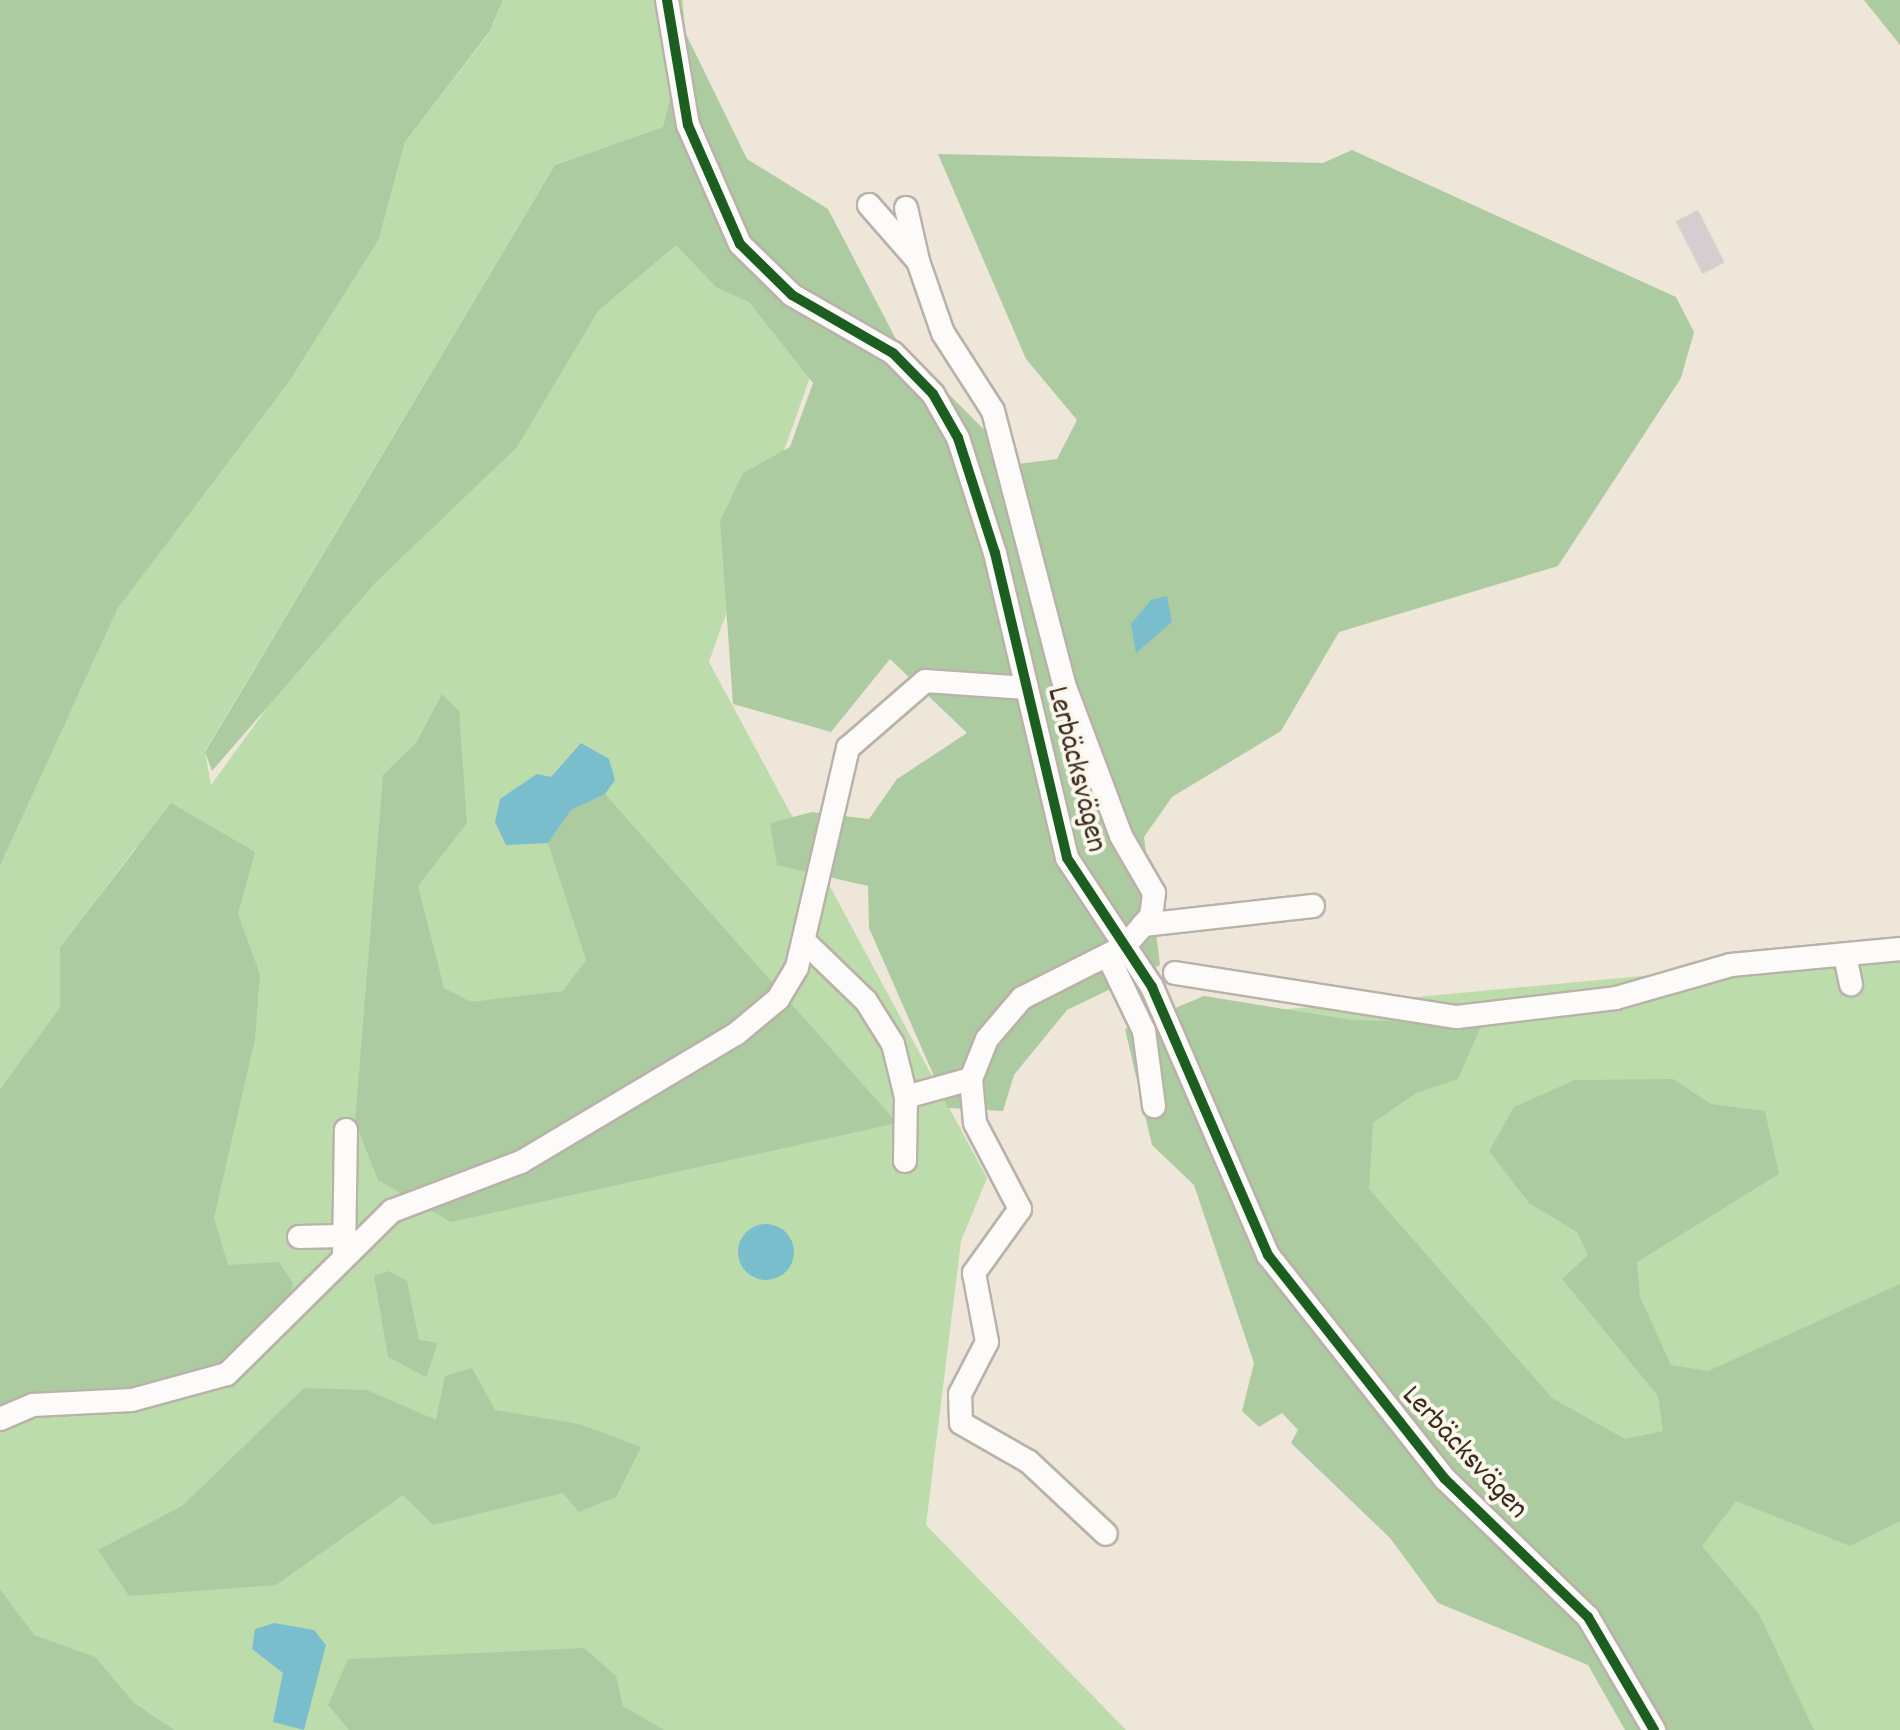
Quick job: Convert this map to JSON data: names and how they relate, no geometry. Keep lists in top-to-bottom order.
{
  "streets": {
    "street": ["Lerbäcksvägen"]
  }
}
